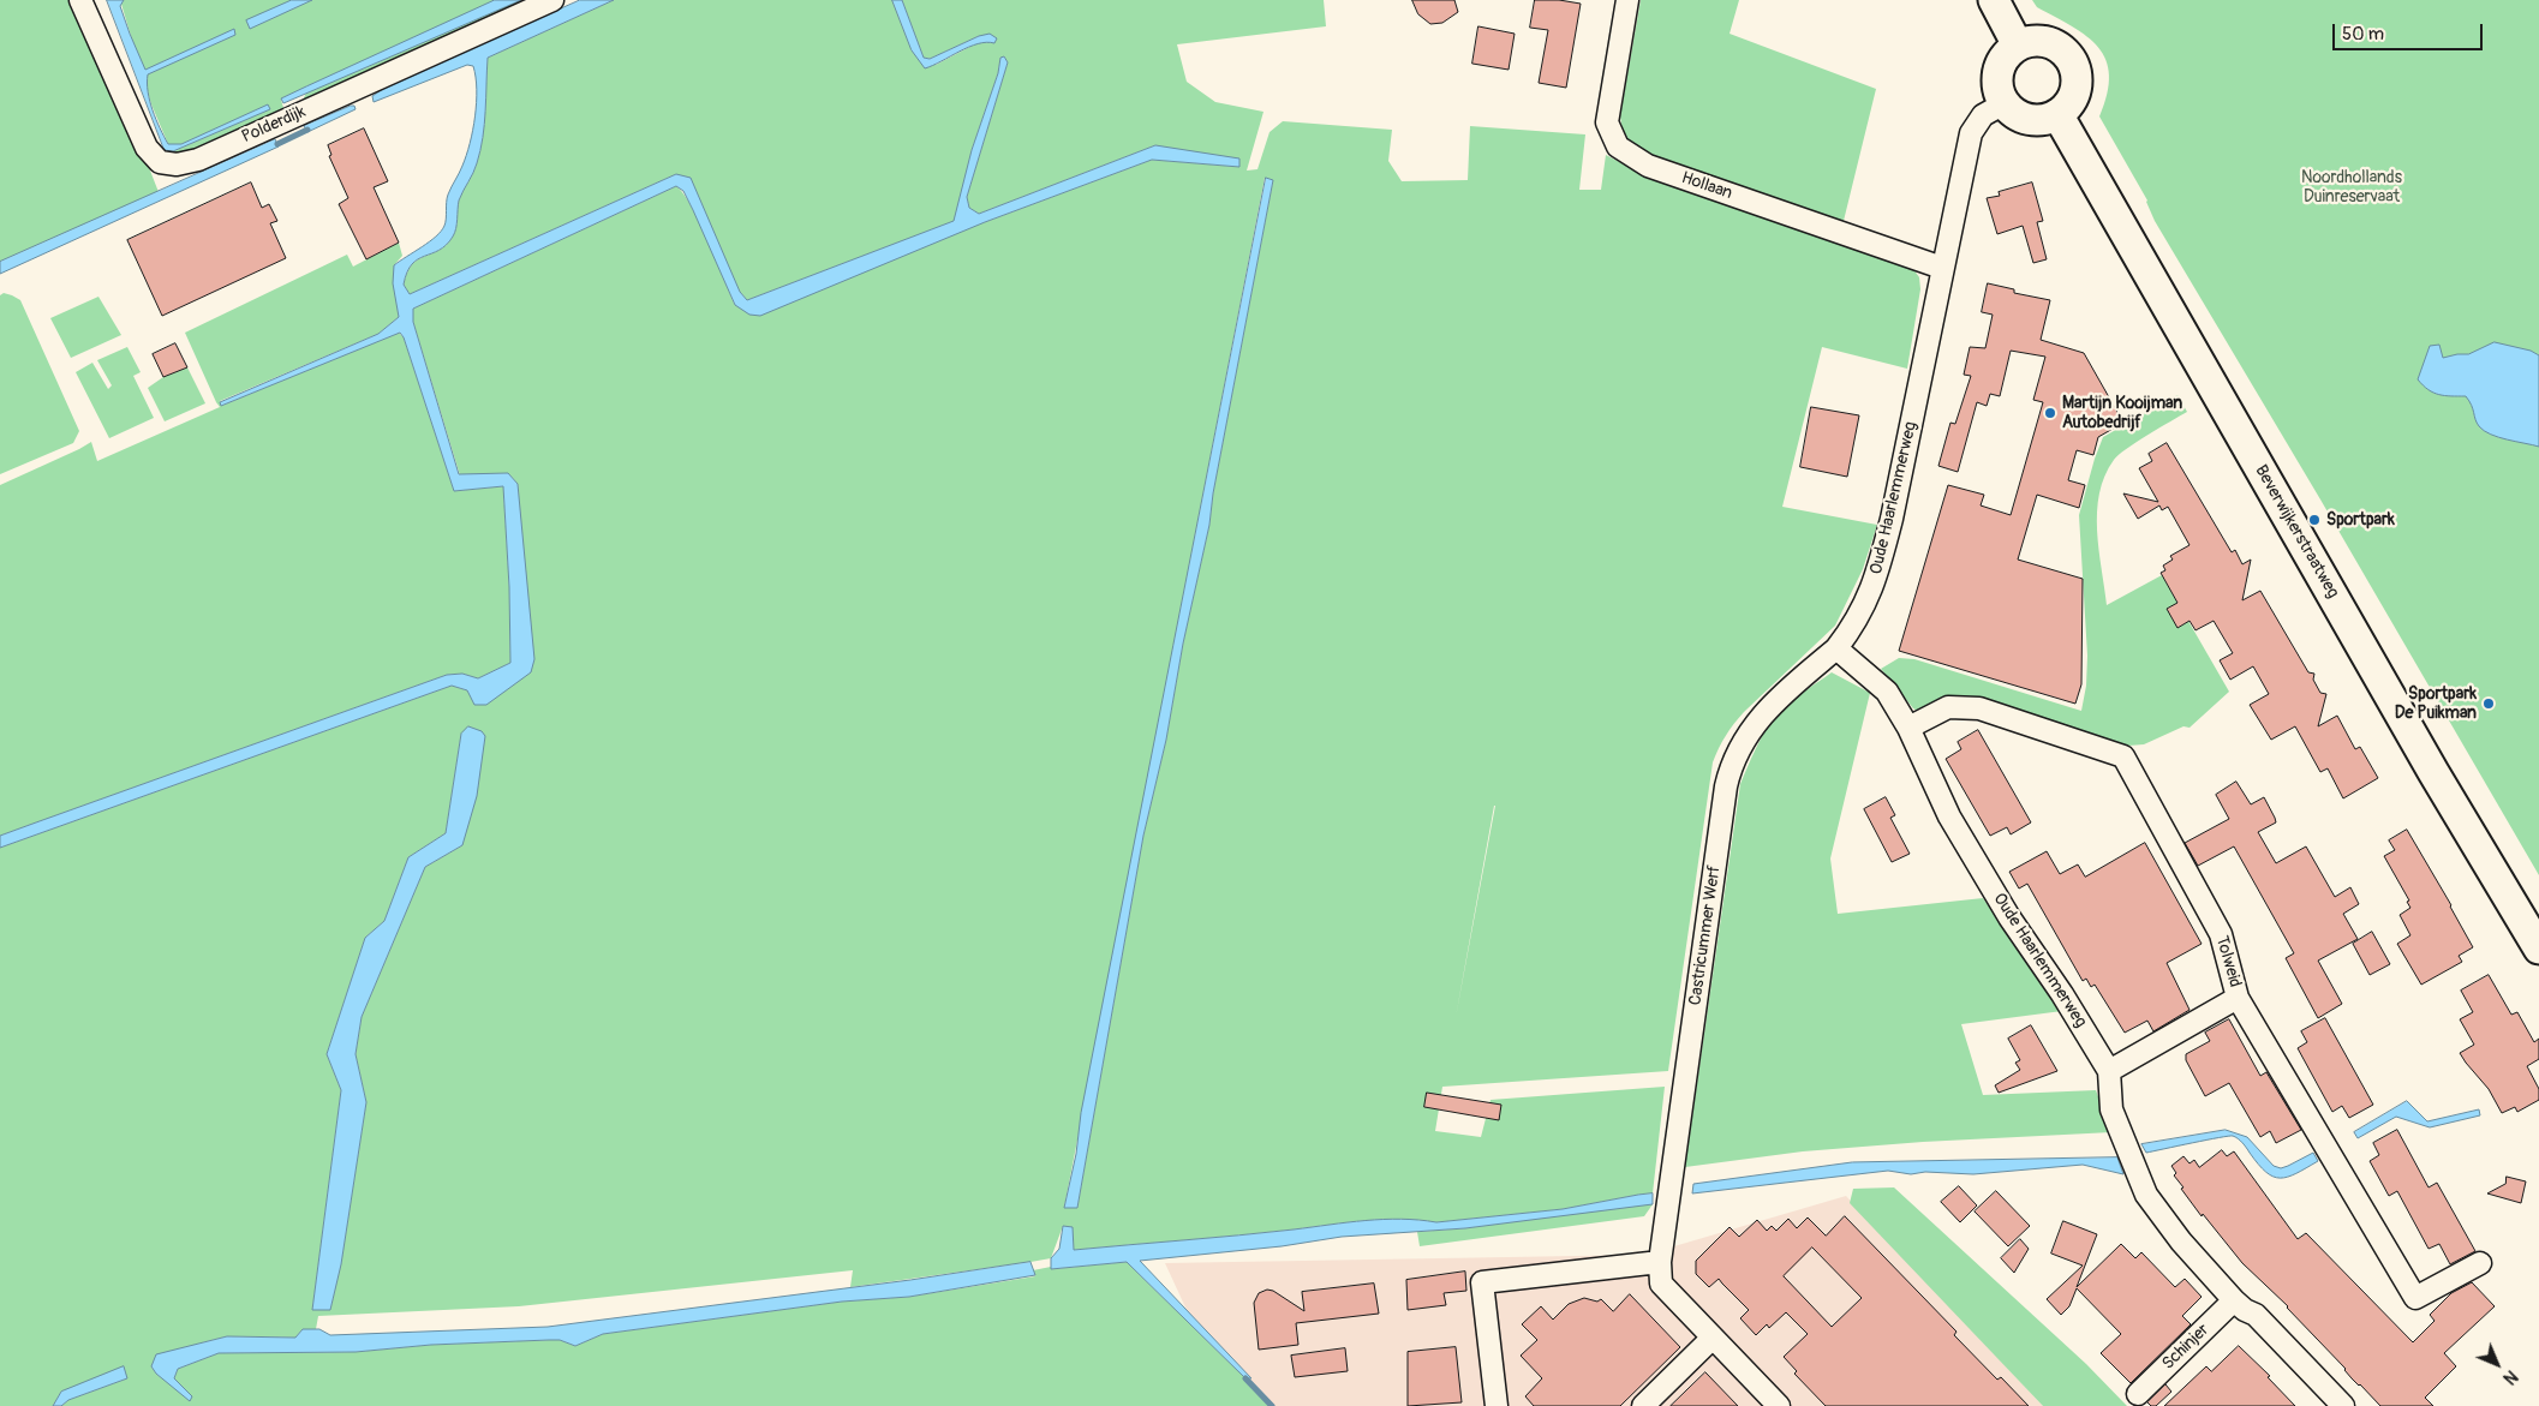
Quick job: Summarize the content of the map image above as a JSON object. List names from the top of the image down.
{
  "streets": {
    "main road": ["Beverwijkerstraatweg"],
    "street": [
      "Polderdijk",
      "Hollaan",
      "Oude Haarlemmerweg",
      "Castricummer Werf",
      "Tolweid",
      "Schinjer"
    ]
  },
  "crossings": [
    ["Hollaan", "Oude Haarlemmerweg"],
    ["Oude Haarlemmerweg", "Beverwijkerstraatweg"],
    ["Oude Haarlemmerweg", "Castricummer Werf"],
    ["Oude Haarlemmerweg", "Tolweid"],
    ["Oude Haarlemmerweg", "Schinjer"]
  ],
  "parks": ["Noordhollands Duinreservaat"],
  "places": ["Martijn Kooijman Autobedrijf", "Sportpark", "Sportpark De Puikman"],
  "scale_bar": "50 m",
  "north": "bottom right"
}
